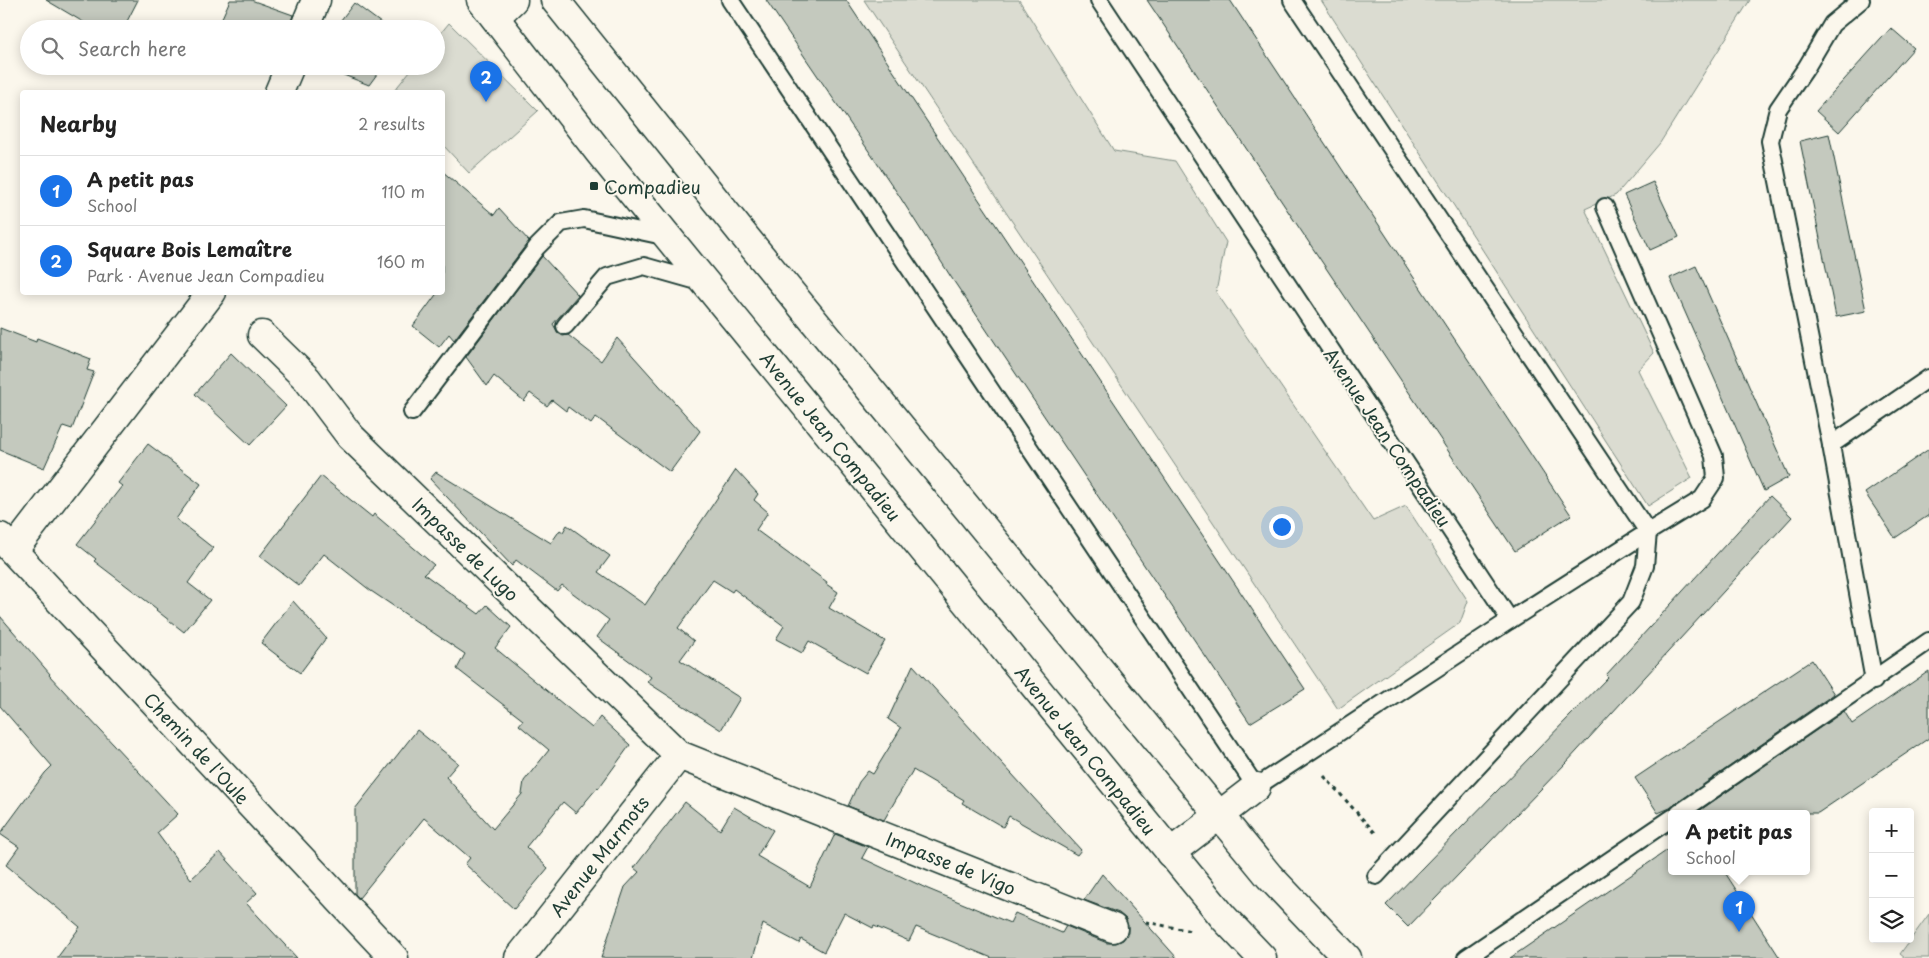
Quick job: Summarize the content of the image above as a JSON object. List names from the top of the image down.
{
  "streets": {
    "street": [
      "Avenue Jean Compadieu",
      "Impasse de Lugo",
      "Chemin de l'Oule",
      "Avenue Marmots",
      "Impasse de Vigo"
    ]
  },
  "crossings": [
    ["Impasse de Lugo", "Avenue Marmots"],
    ["Impasse de Lugo", "Impasse de Vigo"],
    ["Avenue Marmots", "Impasse de Vigo"]
  ],
  "places": {
    "transit": ["Compadieu"]
  },
  "page": {
    "search": "Search here",
    "pins": ["2", "1"],
    "heading": ["Nearby", "2 results"],
    "list": [
      {
        "mark": "1",
        "name": "A petit pas",
        "note": "School",
        "value": "110 m"
      },
      {
        "mark": "2",
        "name": "Square Bois Lemaître",
        "note": "Park · Avenue Jean Compadieu",
        "value": "160 m"
      }
    ],
    "map_buttons": ["+", "−"],
    "popup": ["A petit pas", "School"]
  }
}
